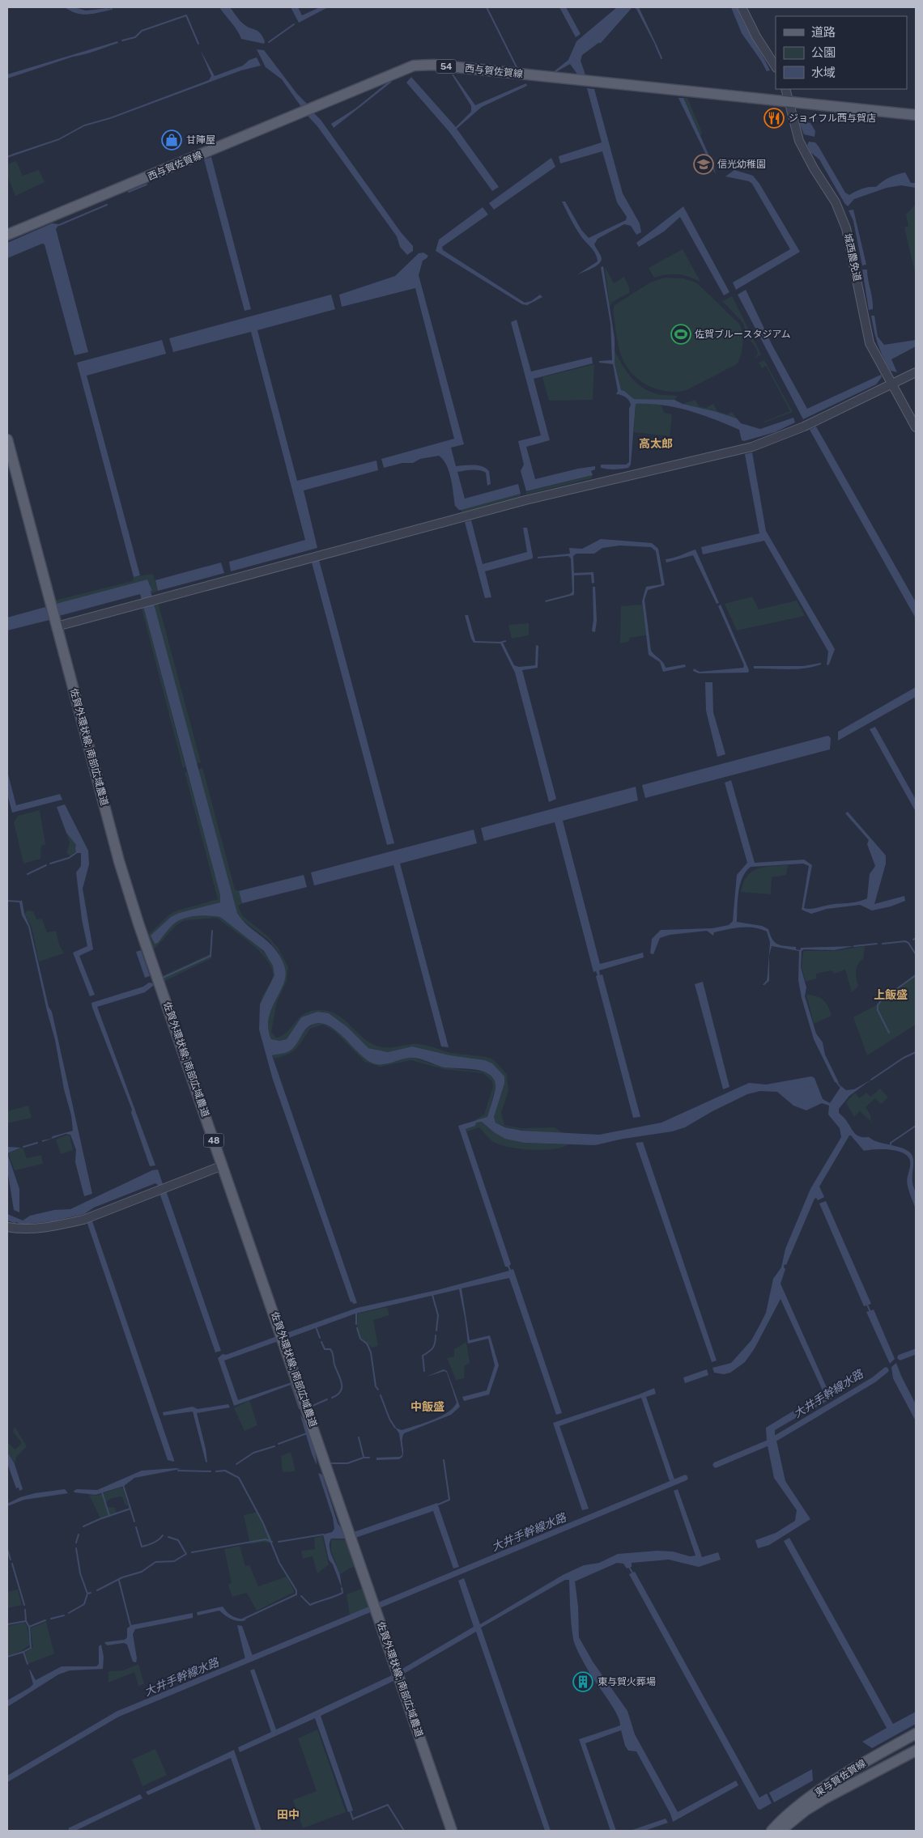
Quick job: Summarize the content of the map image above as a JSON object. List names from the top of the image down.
{
  "streets": {
    "main road": [
      "54",
      "西与賀佐賀線",
      "佐賀外環状線; 南部広域農道",
      "48",
      "東与賀佐賀線"
    ],
    "street": ["城西農免道"]
  },
  "crossings": [
    ["西与賀佐賀線", "城西農免道"]
  ],
  "districts": [
    "高太郎",
    "上飯盛",
    "中飯盛",
    "田中"
  ],
  "water": ["大井手幹線水路"],
  "places": {
    "restaurant": ["ジョイフル西与賀店"],
    "shop": ["甘陣屋"],
    "school or university": ["信光幼稚園"],
    "sports": ["佐賀ブルースタジアム"],
    "building": ["東与賀火葬場"]
  },
  "legend": ["道路", "公園", "水域"]
}
